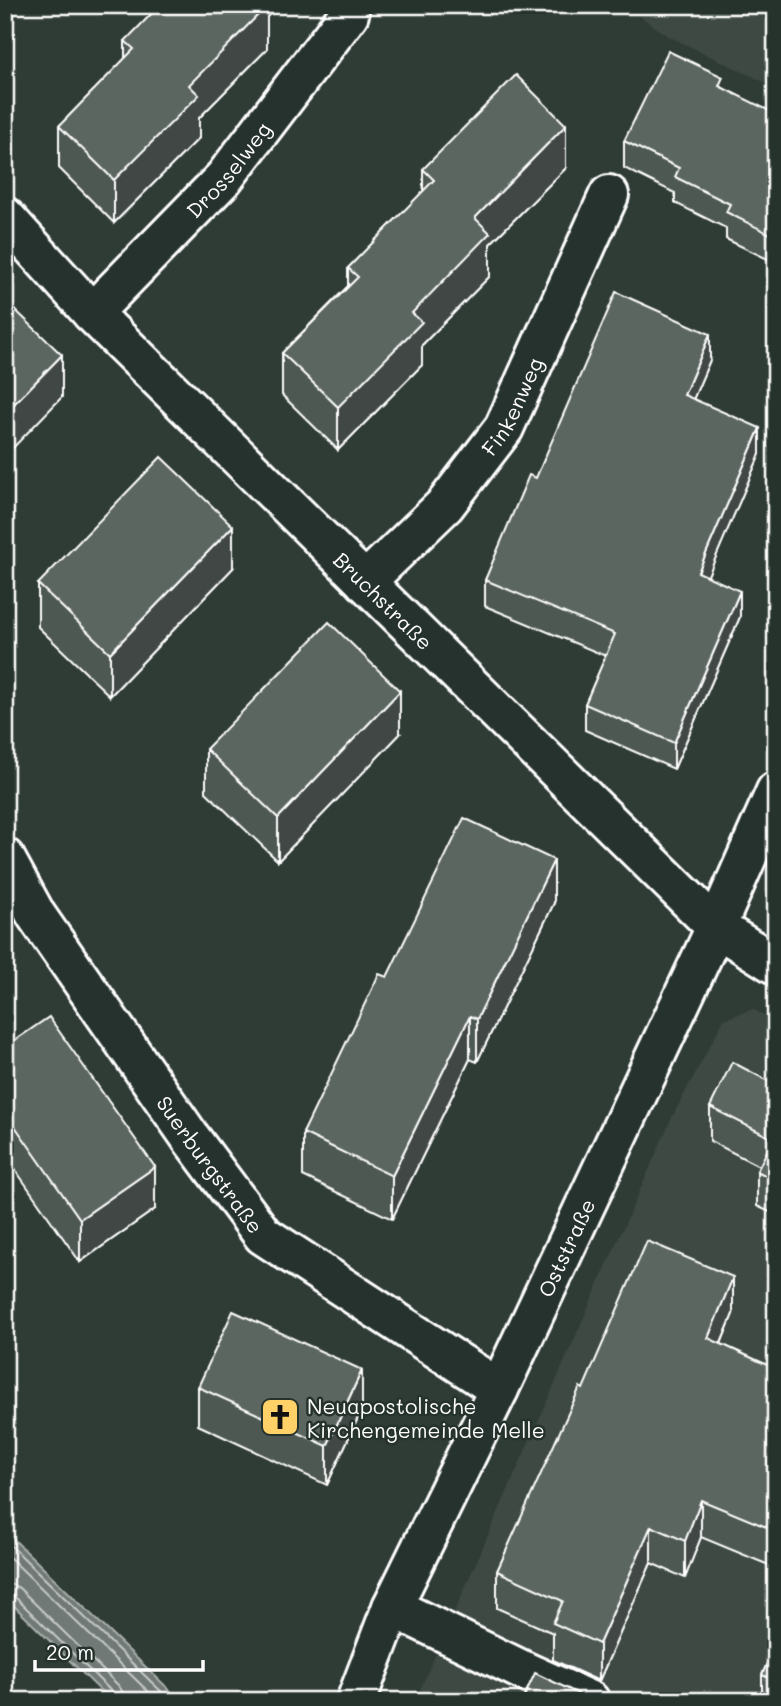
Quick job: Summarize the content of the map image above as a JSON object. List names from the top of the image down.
{
  "streets": {
    "street": [
      "Drosselweg",
      "Finkenweg",
      "Bruchstraße",
      "Suerburgstraße",
      "Oststraße"
    ]
  },
  "crossings": [
    ["Drosselweg", "Bruchstraße"],
    ["Finkenweg", "Bruchstraße"],
    ["Bruchstraße", "Oststraße"],
    ["Suerburgstraße", "Oststraße"]
  ],
  "places": {
    "church": ["Neuapostolische Kirchengemeinde Melle"]
  },
  "scale_bar": "20 m"
}
